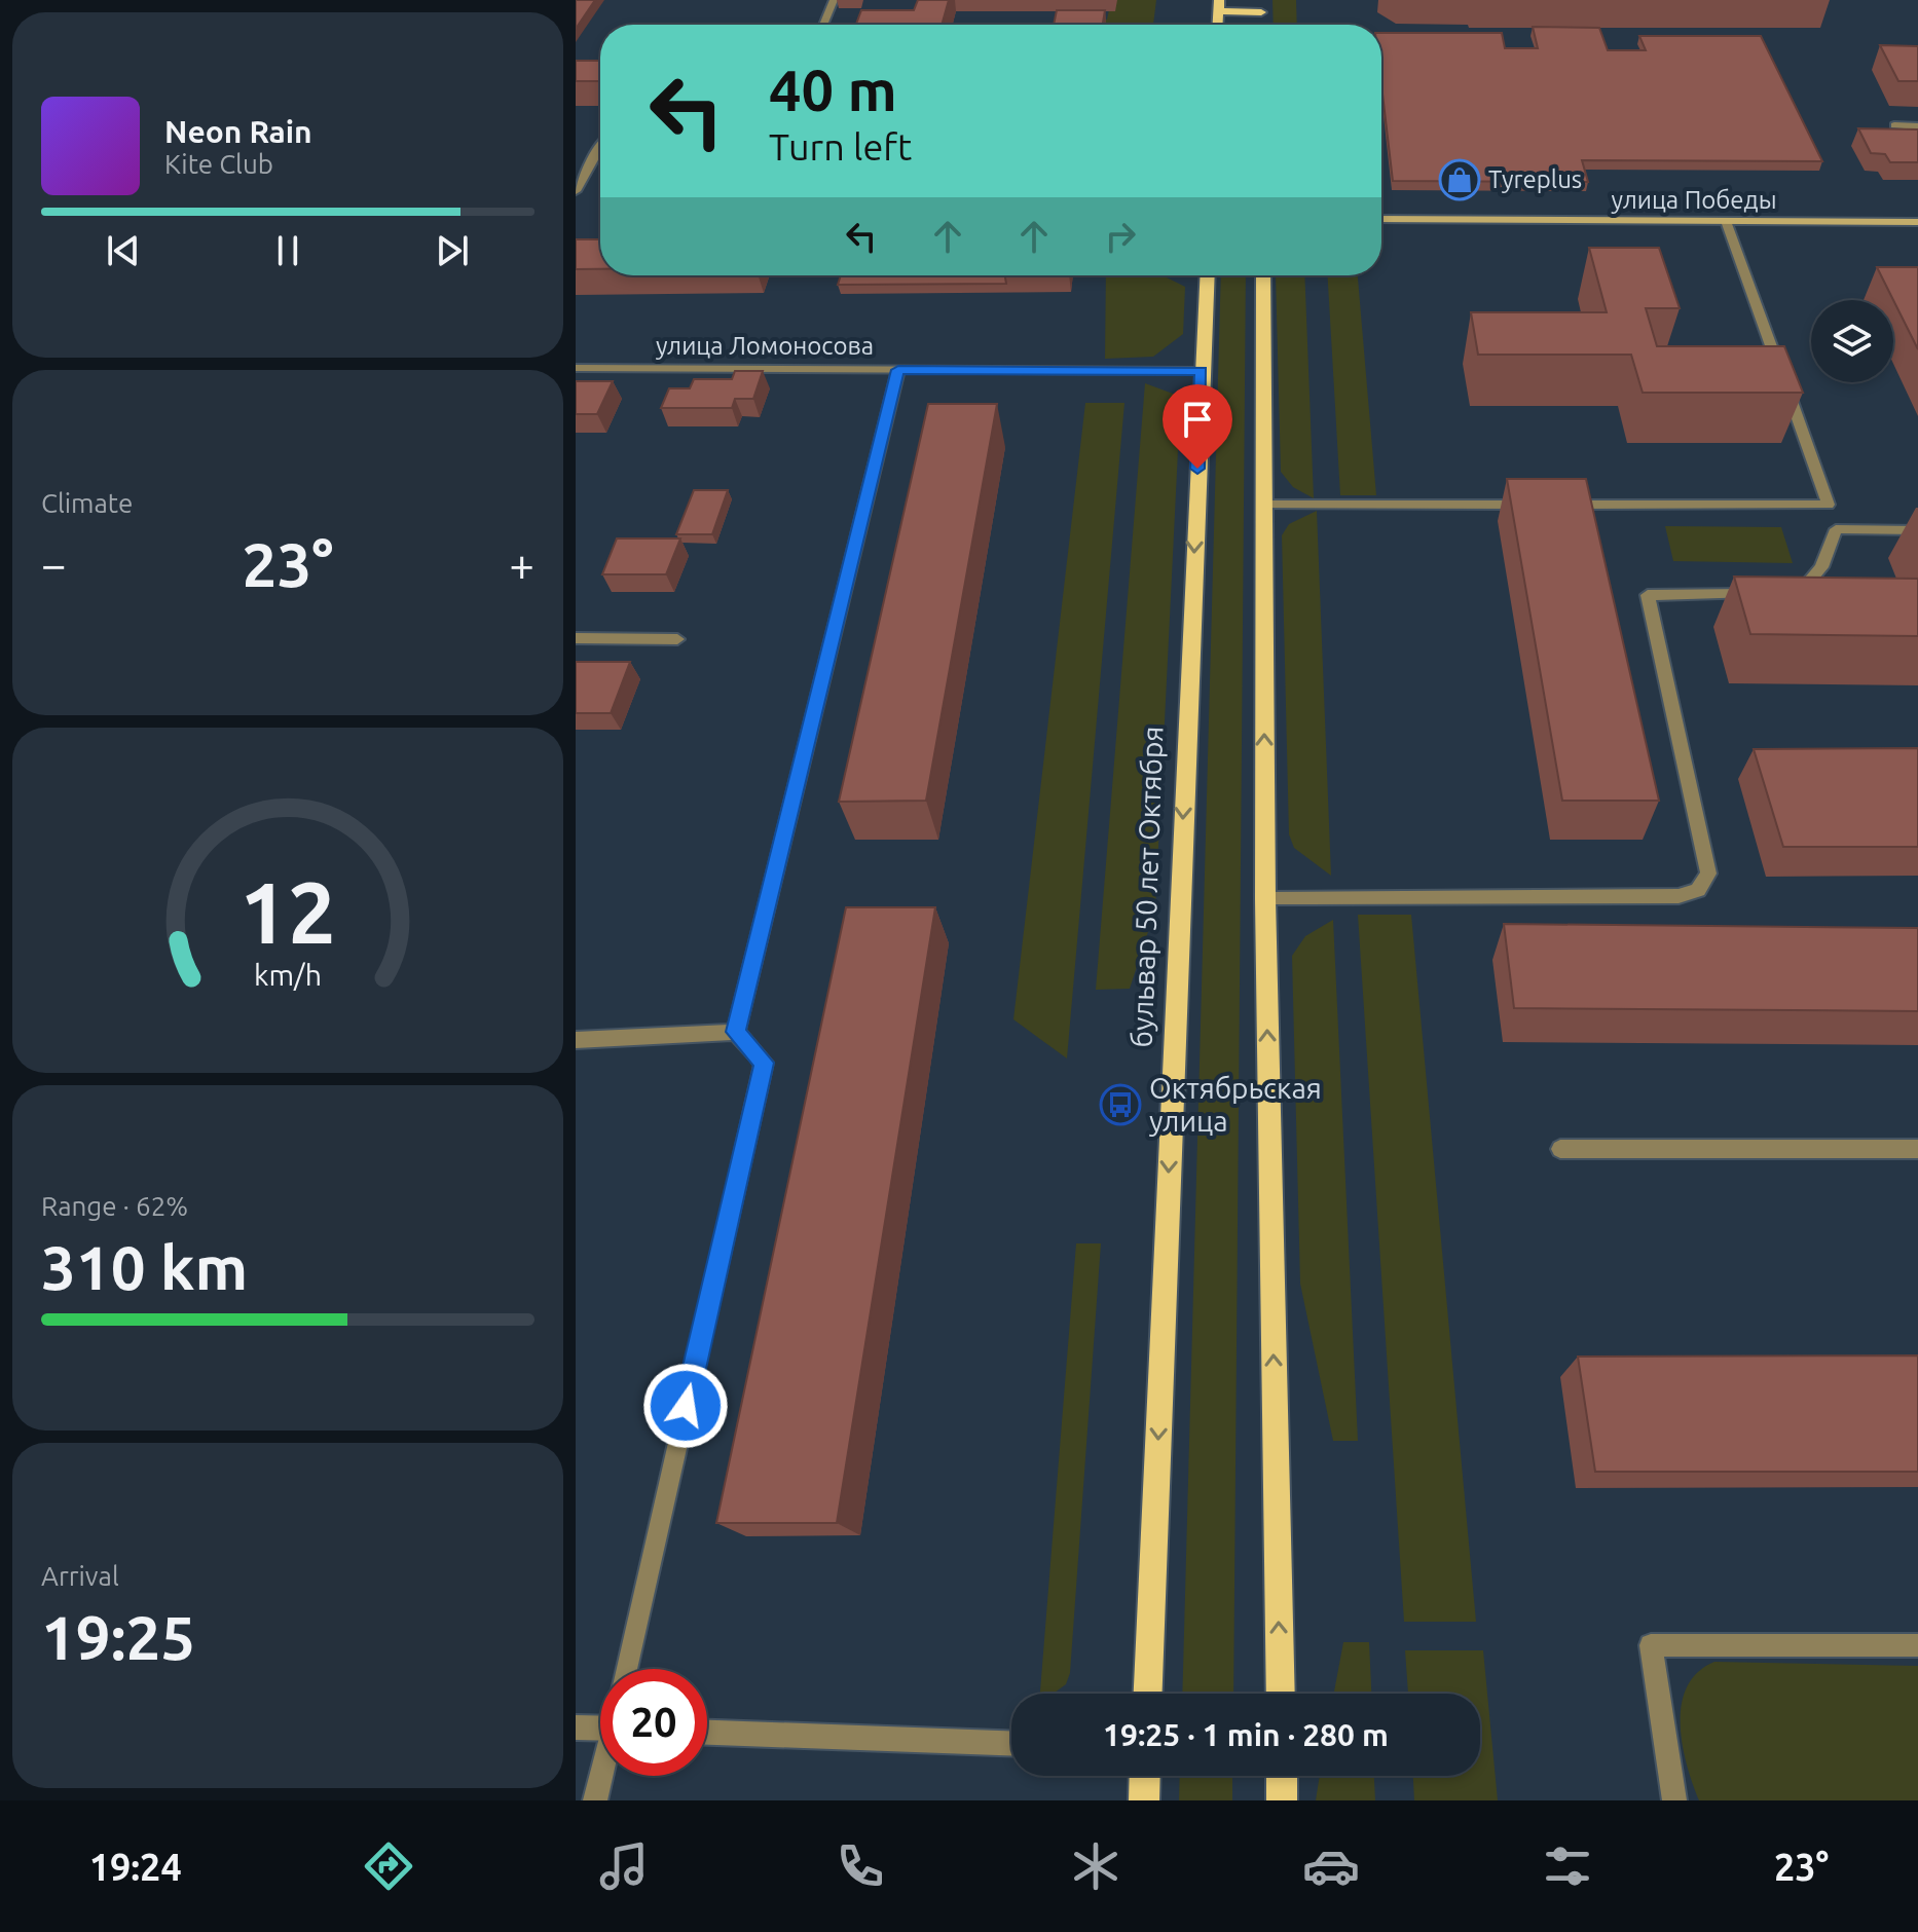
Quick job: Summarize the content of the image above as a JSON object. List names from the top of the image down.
{
  "streets": {
    "main road": ["улица Победы", "бульвар 50 лет Октября"],
    "street": ["улица Ломоносова"]
  },
  "crossings": [
    ["улица Ломоносова", "бульвар 50 лет Октября"]
  ],
  "places": {
    "shop": ["Tyreplus"],
    "bus stop": ["Октябрьская улица"]
  },
  "page": {
    "turn": ["40 m", "Turn left"],
    "song": ["Neon Rain", "Kite Club"],
    "tile": [
      "Climate",
      ["Range · 62%", "310 km"],
      ["Arrival", "19:25"]
    ],
    "heat": ["−", "23°", "+"],
    "limit": "20",
    "trip": "19:25 · 1 min · 280 m",
    "tabs": ["19:24", "23°"],
    "gauge": ["12", "km/h"]
  }
}
